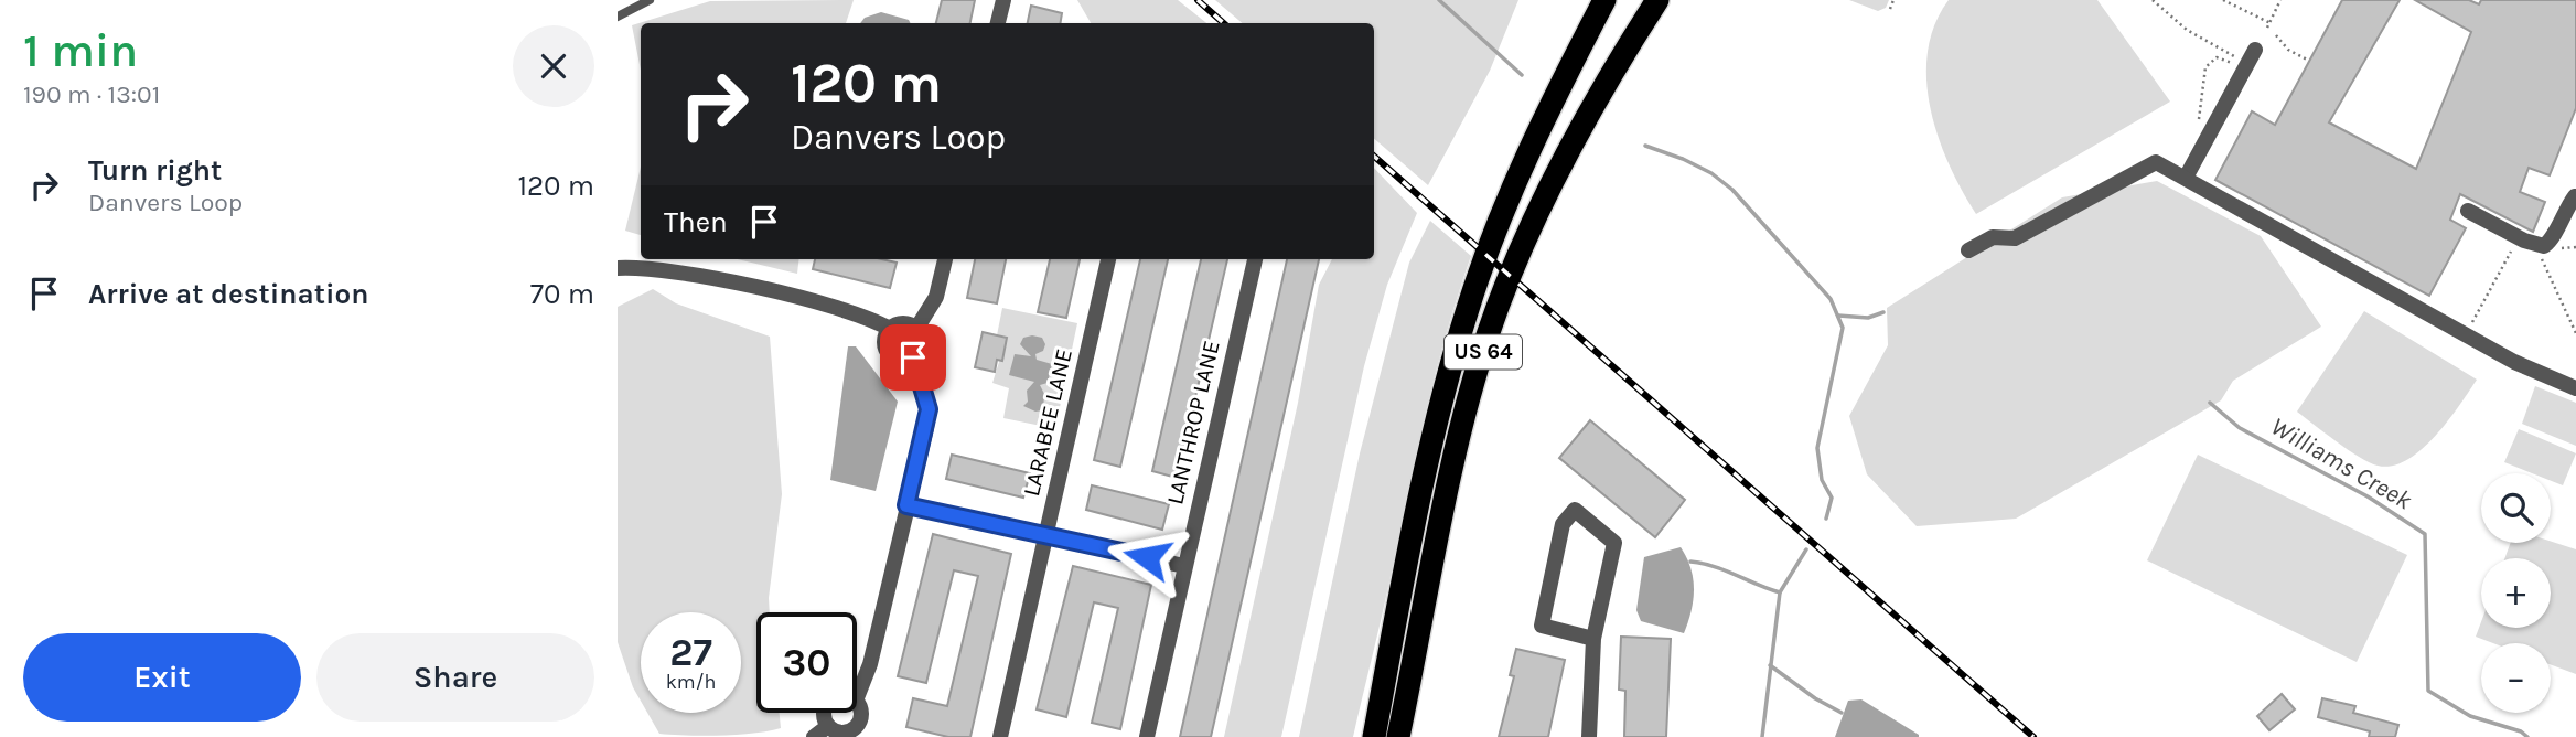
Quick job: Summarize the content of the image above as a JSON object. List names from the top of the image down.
{
  "streets": {
    "highway": ["US 64"],
    "street": ["LARABEE LANE", "LANTHROP LANE"]
  },
  "water": ["Williams Creek"],
  "page": {
    "heading": ["1 min", "190 m · 13:01"],
    "turn": ["120 m", "Danvers Loop"],
    "list": [
      {
        "name": "Turn right",
        "note": "Danvers Loop",
        "value": "120 m"
      },
      {
        "name": "Arrive at destination",
        "value": "70 m"
      }
    ],
    "then": "Then",
    "map_buttons": ["+", "−"],
    "speed": "27 km/h",
    "limit": "30",
    "buttons": ["Exit", "Share"]
  }
}
